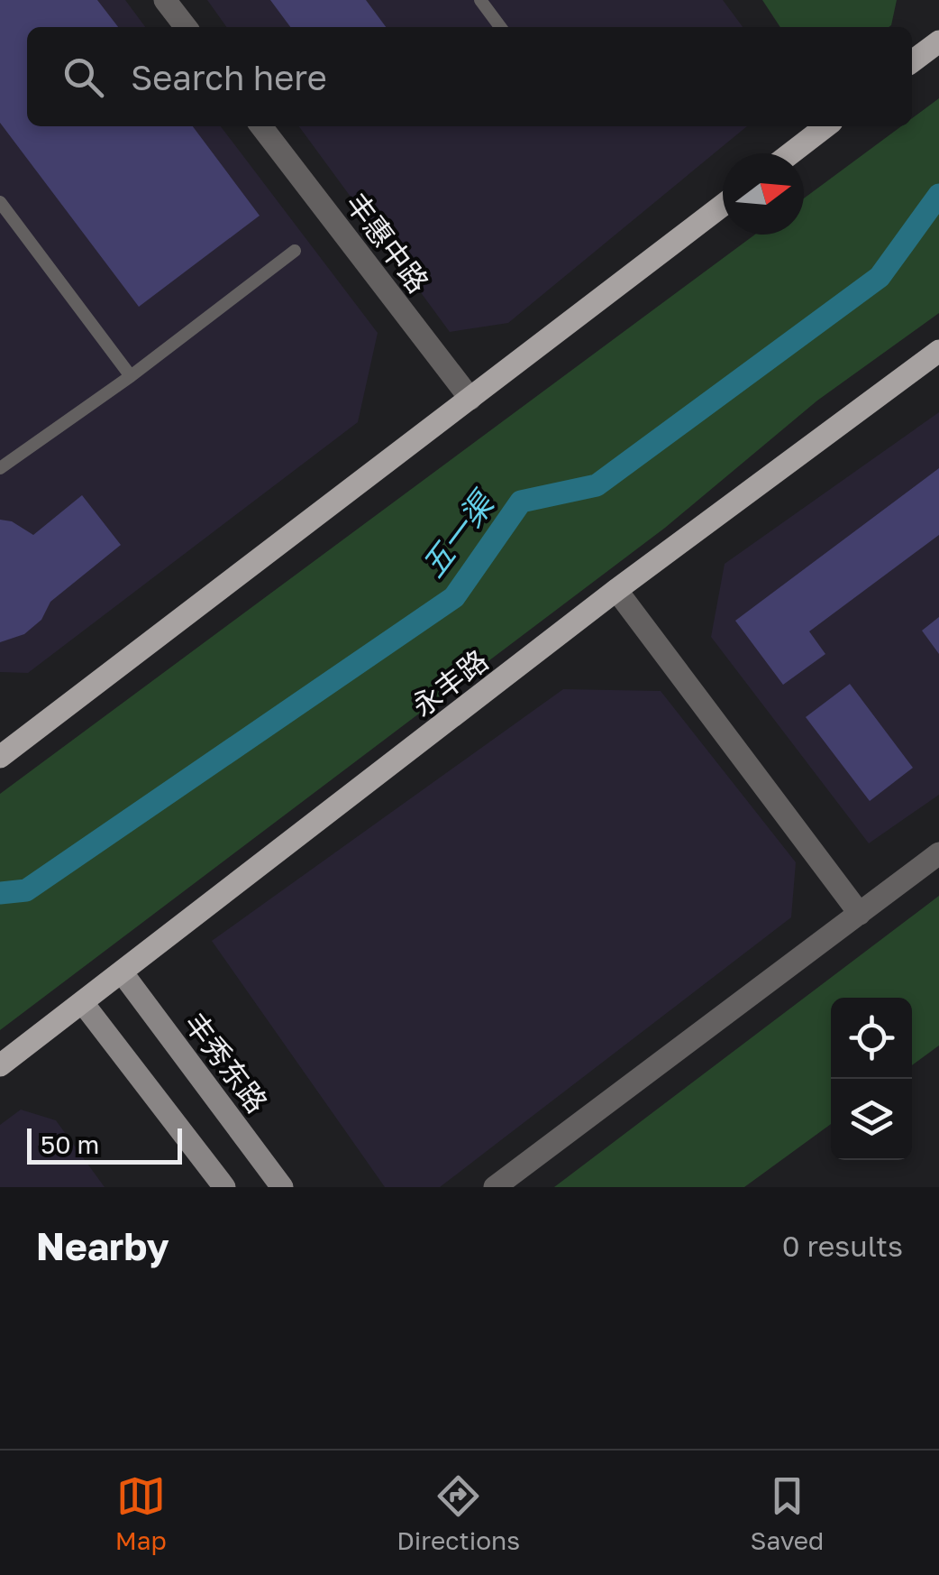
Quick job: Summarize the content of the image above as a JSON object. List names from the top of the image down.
{
  "streets": {
    "main road": ["永丰路"],
    "street": ["丰惠中路", "丰秀东路"]
  },
  "crossings": [
    ["永丰路", "丰秀东路"]
  ],
  "water": ["五一渠"],
  "scale_bar": "50 m",
  "north": "right",
  "page": {
    "search": "Search here",
    "scale": "50 m",
    "heading": ["Nearby", "0 results"],
    "nav": ["Map", "Directions", "Saved"]
  }
}
